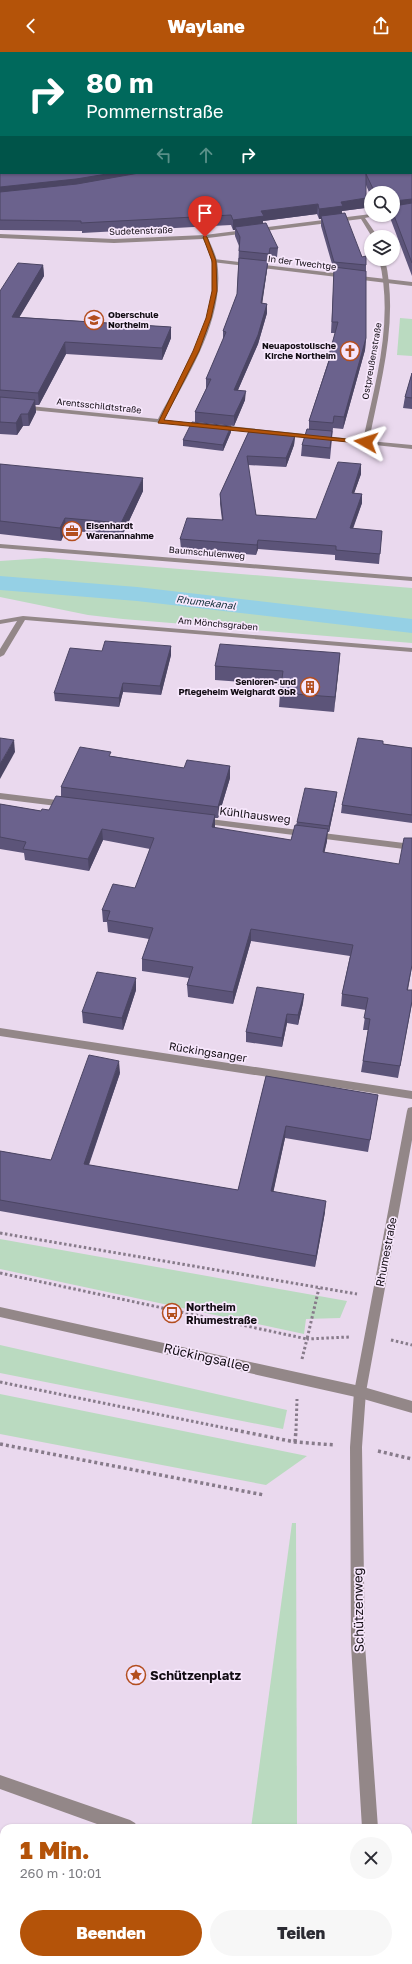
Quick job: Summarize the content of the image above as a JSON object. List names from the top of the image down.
{
  "streets": {
    "street": [
      "Sudetenstraße",
      "In der Twechtge",
      "Ostpreußenstraße",
      "Arentsschildtstraße",
      "Baumschulenweg",
      "Am Mönchsgraben",
      "Kühlhausweg",
      "Rückingsanger",
      "Rhumestraße",
      "Rückingsallee",
      "Schützenweg"
    ]
  },
  "crossings": [
    ["In der Twechtge", "Ostpreußenstraße"],
    ["Rhumestraße", "Rückingsallee"],
    ["Rhumestraße", "Schützenweg"],
    ["Rückingsallee", "Schützenweg"]
  ],
  "water": ["Rhumekanal"],
  "places": {
    "school or university": ["Oberschule Northeim"],
    "church": ["Neuapostolische Kirche Northeim"],
    "office": ["Eisenhardt Warenannahme"],
    "building": ["Senioren- und Pflegeheim Weighardt GbR"],
    "bus stop": ["Northeim Rhumestraße"],
    "place": ["Schützenplatz"]
  },
  "page": {
    "header": "Waylane",
    "turn": ["80 m", "Pommernstraße"],
    "heading": ["1 Min.", "260 m · 10:01"],
    "buttons": ["Beenden", "Teilen"]
  }
}
